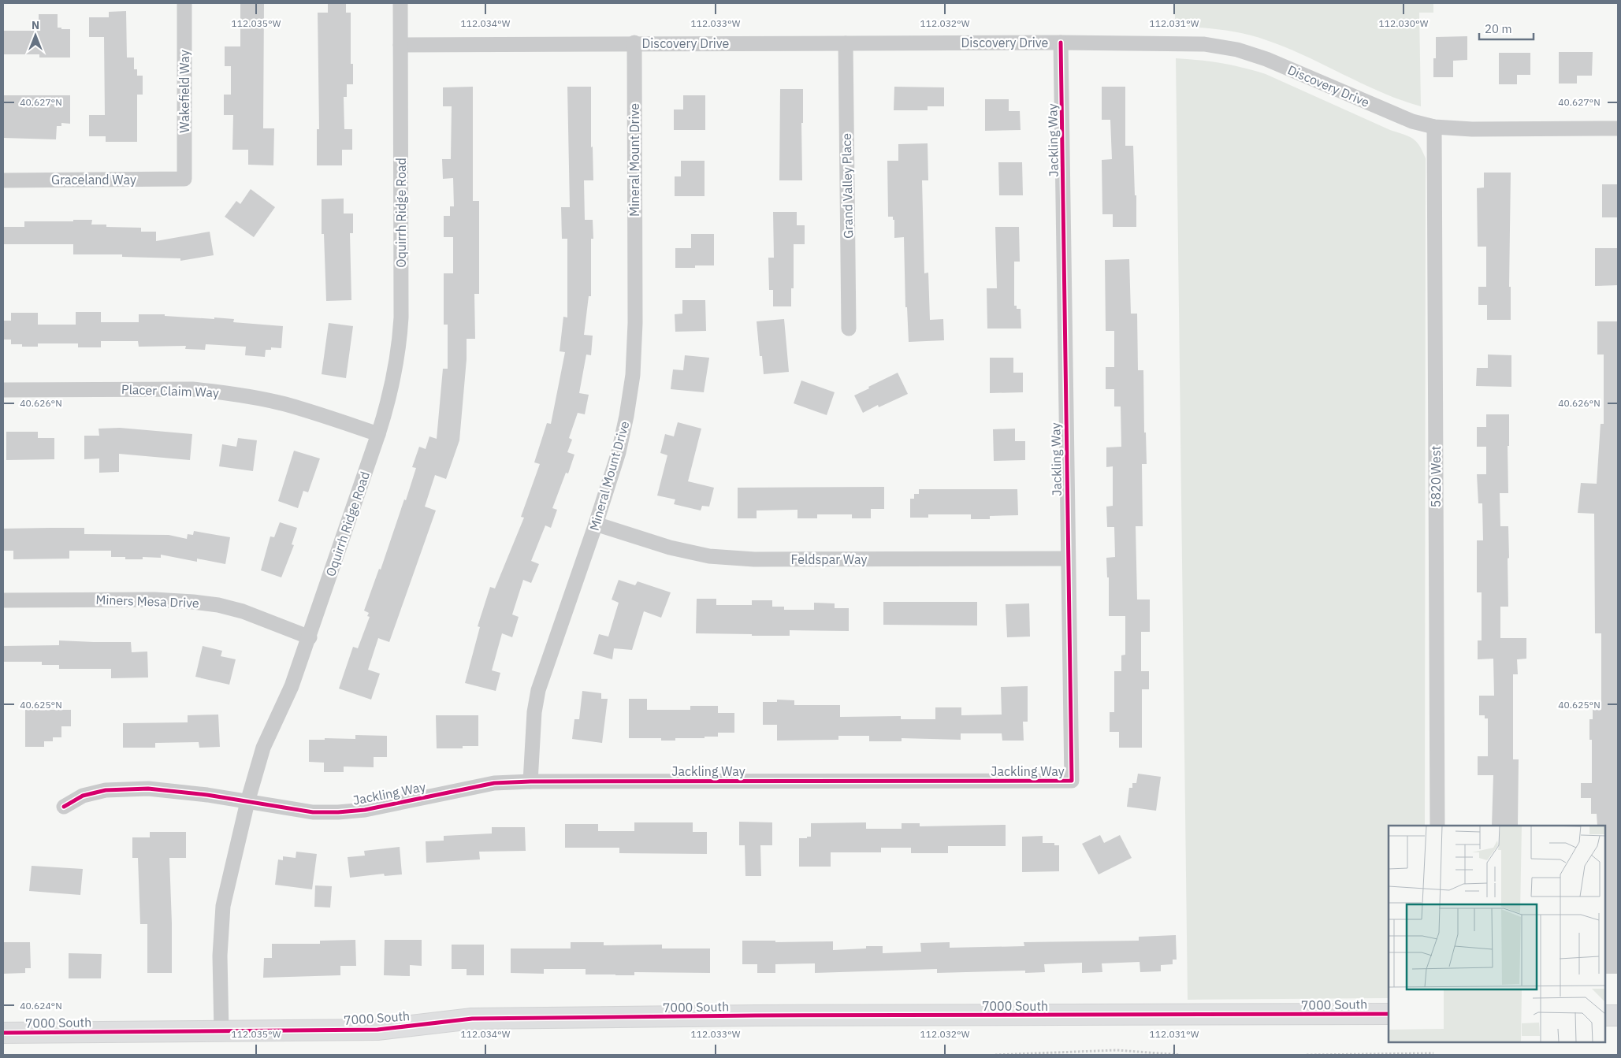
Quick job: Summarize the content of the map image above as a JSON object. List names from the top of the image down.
{
  "streets": {
    "street": [
      "Discovery Drive",
      "Wakefield Way",
      "Jackling Way",
      "Mineral Mount Drive",
      "Graceland Way",
      "Grand Valley Place",
      "Oquirrh Ridge Road",
      "Placer Claim Way",
      "5820 West",
      "Feldspar Way",
      "Miners Mesa Drive",
      "7000 South"
    ]
  },
  "crossings": [
    ["Discovery Drive", "Jackling Way"],
    ["Discovery Drive", "Mineral Mount Drive"],
    ["Discovery Drive", "Grand Valley Place"],
    ["Discovery Drive", "Oquirrh Ridge Road"],
    ["Discovery Drive", "5820 West"],
    ["Wakefield Way", "Graceland Way"],
    ["Jackling Way", "Mineral Mount Drive"],
    ["Jackling Way", "Oquirrh Ridge Road"],
    ["Jackling Way", "Feldspar Way"],
    ["Mineral Mount Drive", "Feldspar Way"],
    ["Oquirrh Ridge Road", "Placer Claim Way"],
    ["Oquirrh Ridge Road", "Miners Mesa Drive"],
    ["Oquirrh Ridge Road", "7000 South"]
  ],
  "scale_bar": "20 m",
  "north": "top",
  "coordinates": [
    "112.035°W",
    "112.034°W",
    "112.033°W",
    "112.032°W",
    "112.031°W",
    "112.030°W",
    "40.627°N",
    "40.626°N",
    "40.625°N",
    "40.624°N"
  ]
}
